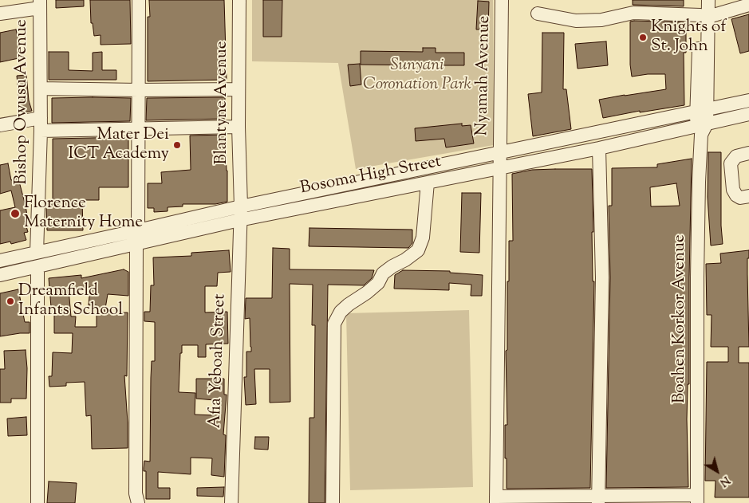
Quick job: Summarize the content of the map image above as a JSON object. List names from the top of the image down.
{
  "streets": {
    "street": [
      "Nyamah Avenue",
      "Bishop Owusu Avenue",
      "Blantyne Avenue",
      "Bosoma High Street",
      "Boahen Korkor Avenue",
      "Afia Yeboah Street"
    ]
  },
  "crossings": [
    ["Nyamah Avenue", "Bosoma High Street"],
    ["Bishop Owusu Avenue", "Bosoma High Street"],
    ["Blantyne Avenue", "Bosoma High Street"],
    ["Blantyne Avenue", "Afia Yeboah Street"],
    ["Bosoma High Street", "Boahen Korkor Avenue"],
    ["Bosoma High Street", "Afia Yeboah Street"]
  ],
  "parks": ["Sunyani Coronation Park"],
  "places": [
    "Knights of St. John",
    "Mater Dei ICT Academy",
    "Florence Maternity Home",
    "Dreamfield Infants School"
  ],
  "north": "bottom right"
}
